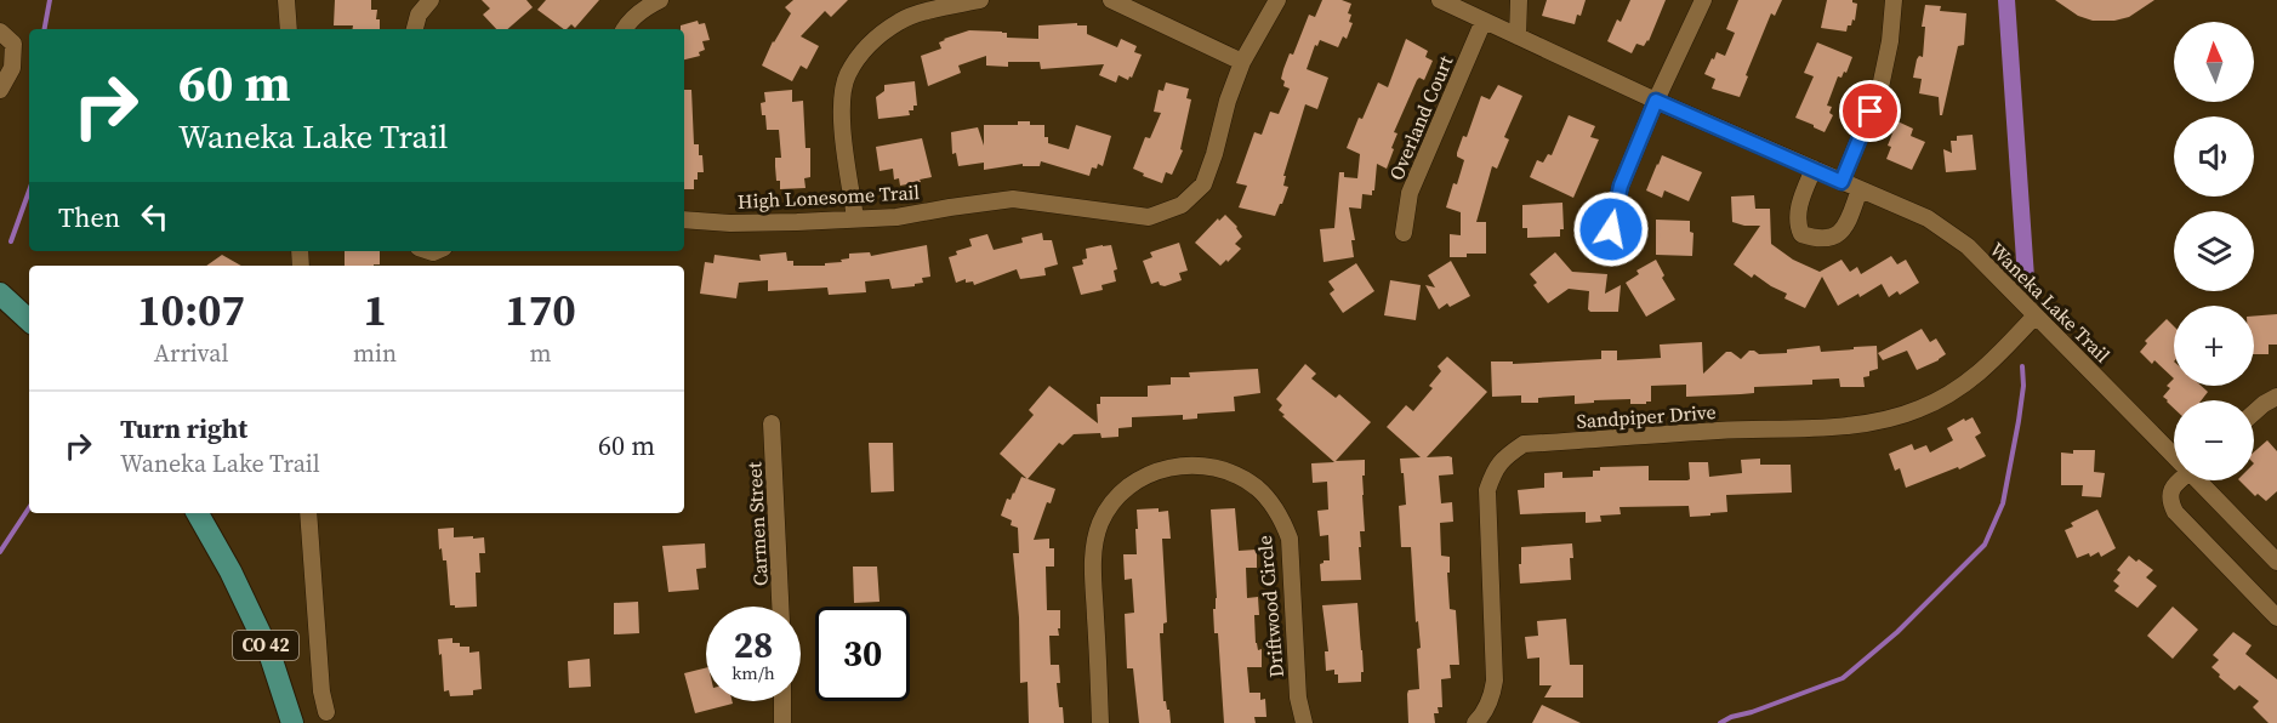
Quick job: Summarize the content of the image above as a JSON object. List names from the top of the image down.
{
  "streets": {
    "main road": ["CO 42"],
    "street": [
      "Overland Court",
      "High Lonesome Trail",
      "Waneka Lake Trail",
      "Sandpiper Drive",
      "Carmen Street",
      "Driftwood Circle"
    ]
  },
  "crossings": [
    ["Overland Court", "Waneka Lake Trail"],
    ["Waneka Lake Trail", "Sandpiper Drive"]
  ],
  "north": "top",
  "page": {
    "map_buttons": ["+", "−"],
    "turn": ["60 m", "Waneka Lake Trail"],
    "then": "Then",
    "eta": [
      "10:07",
      "Arrival",
      "1",
      "min",
      "170",
      "m"
    ],
    "list": [
      {
        "name": "Turn right",
        "note": "Waneka Lake Trail",
        "value": "60 m"
      }
    ],
    "speed": "28 km/h",
    "limit": "30"
  }
}
